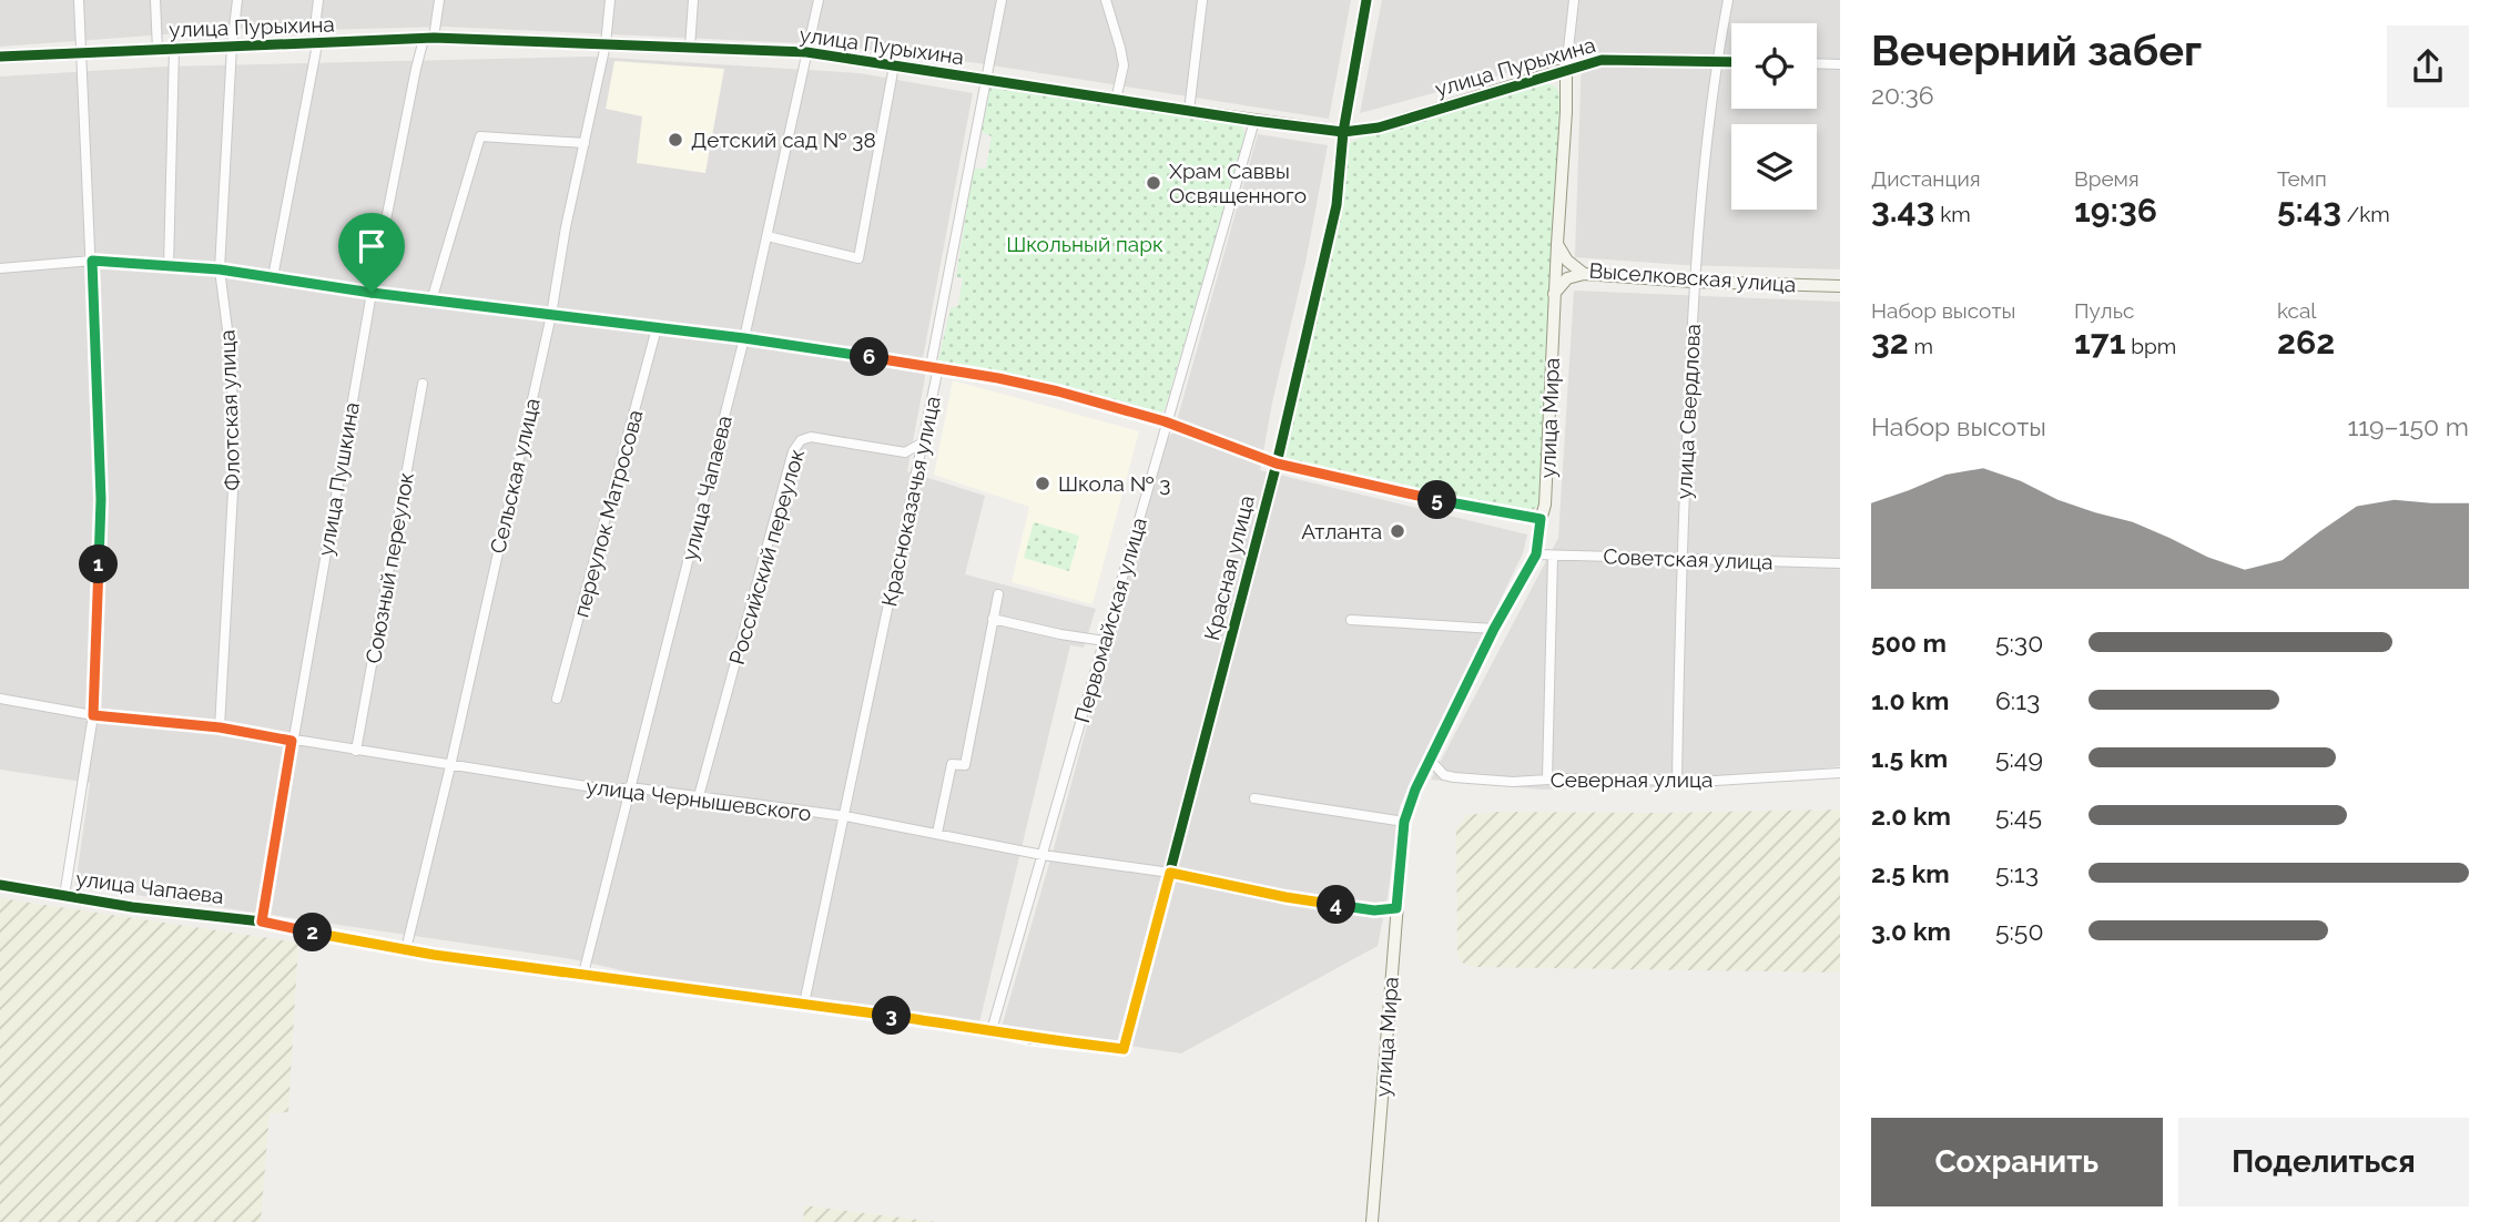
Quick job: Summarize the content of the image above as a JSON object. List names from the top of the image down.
{
  "streets": {
    "street": [
      "улица Пурыхина",
      "Выселковская улица",
      "Флотская улица",
      "улица Свердлова",
      "улица Мира",
      "Сельская улица",
      "улица Пушкина",
      "улица Чапаева",
      "Красноказачья улица",
      "переулок Матросова",
      "Российский переулок",
      "Советская улица",
      "Союзный переулок",
      "Красная улица",
      "Первомайская улица",
      "Северная улица",
      "улица Чернышевского"
    ]
  },
  "crossings": [
    ["улица Пурыхина", "Флотская улица"],
    ["улица Пурыхина", "улица Свердлова"],
    ["улица Пурыхина", "улица Мира"],
    ["улица Пурыхина", "Сельская улица"],
    ["улица Пурыхина", "улица Пушкина"],
    ["улица Пурыхина", "улица Чапаева"],
    ["улица Пурыхина", "Красноказачья улица"],
    ["улица Пурыхина", "Красная улица"],
    ["улица Пурыхина", "Первомайская улица"],
    ["Выселковская улица", "улица Свердлова"],
    ["Выселковская улица", "улица Мира"],
    ["Флотская улица", "улица Чернышевского"],
    ["улица Свердлова", "Советская улица"],
    ["улица Свердлова", "Северная улица"],
    ["улица Мира", "Советская улица"],
    ["улица Мира", "Северная улица"],
    ["улица Мира", "улица Чернышевского"],
    ["Сельская улица", "улица Чапаева"],
    ["Сельская улица", "улица Чернышевского"],
    ["улица Пушкина", "улица Чапаева"],
    ["улица Пушкина", "улица Чернышевского"],
    ["улица Чапаева", "Красноказачья улица"],
    ["улица Чапаева", "Красная улица"],
    ["улица Чапаева", "Первомайская улица"],
    ["улица Чапаева", "улица Чернышевского"],
    ["Красноказачья улица", "Российский переулок"],
    ["Красноказачья улица", "улица Чернышевского"],
    ["Российский переулок", "улица Чернышевского"],
    ["Союзный переулок", "улица Чернышевского"],
    ["Красная улица", "улица Чернышевского"],
    ["Первомайская улица", "улица Чернышевского"]
  ],
  "parks": ["Школьный парк"],
  "places": [
    "Детский сад № 38",
    "Храм Саввы Освященного",
    "Школа № 3",
    "Атланта"
  ],
  "page": {
    "heading": ["Вечерний забег", "20:36"],
    "stats": [
      ["Дистанция", "3.43 km"],
      ["Время", "19:36"],
      ["Темп", "5:43 /km"],
      ["Набор высоты", "32 m"],
      ["Пульс", "171 bpm"],
      ["kcal", "262"]
    ],
    "pins": [
      "6",
      "5",
      "1",
      "4",
      "2",
      "3"
    ],
    "chart": ["Набор высоты", "119–150 m"],
    "list": [
      {
        "name": "500 m",
        "note": "5:30"
      },
      {
        "name": "1.0 km",
        "note": "6:13"
      },
      {
        "name": "1.5 km",
        "note": "5:49"
      },
      {
        "name": "2.0 km",
        "note": "5:45"
      },
      {
        "name": "2.5 km",
        "note": "5:13"
      },
      {
        "name": "3.0 km",
        "note": "5:50"
      }
    ],
    "buttons": ["Сохранить", "Поделиться"]
  }
}
